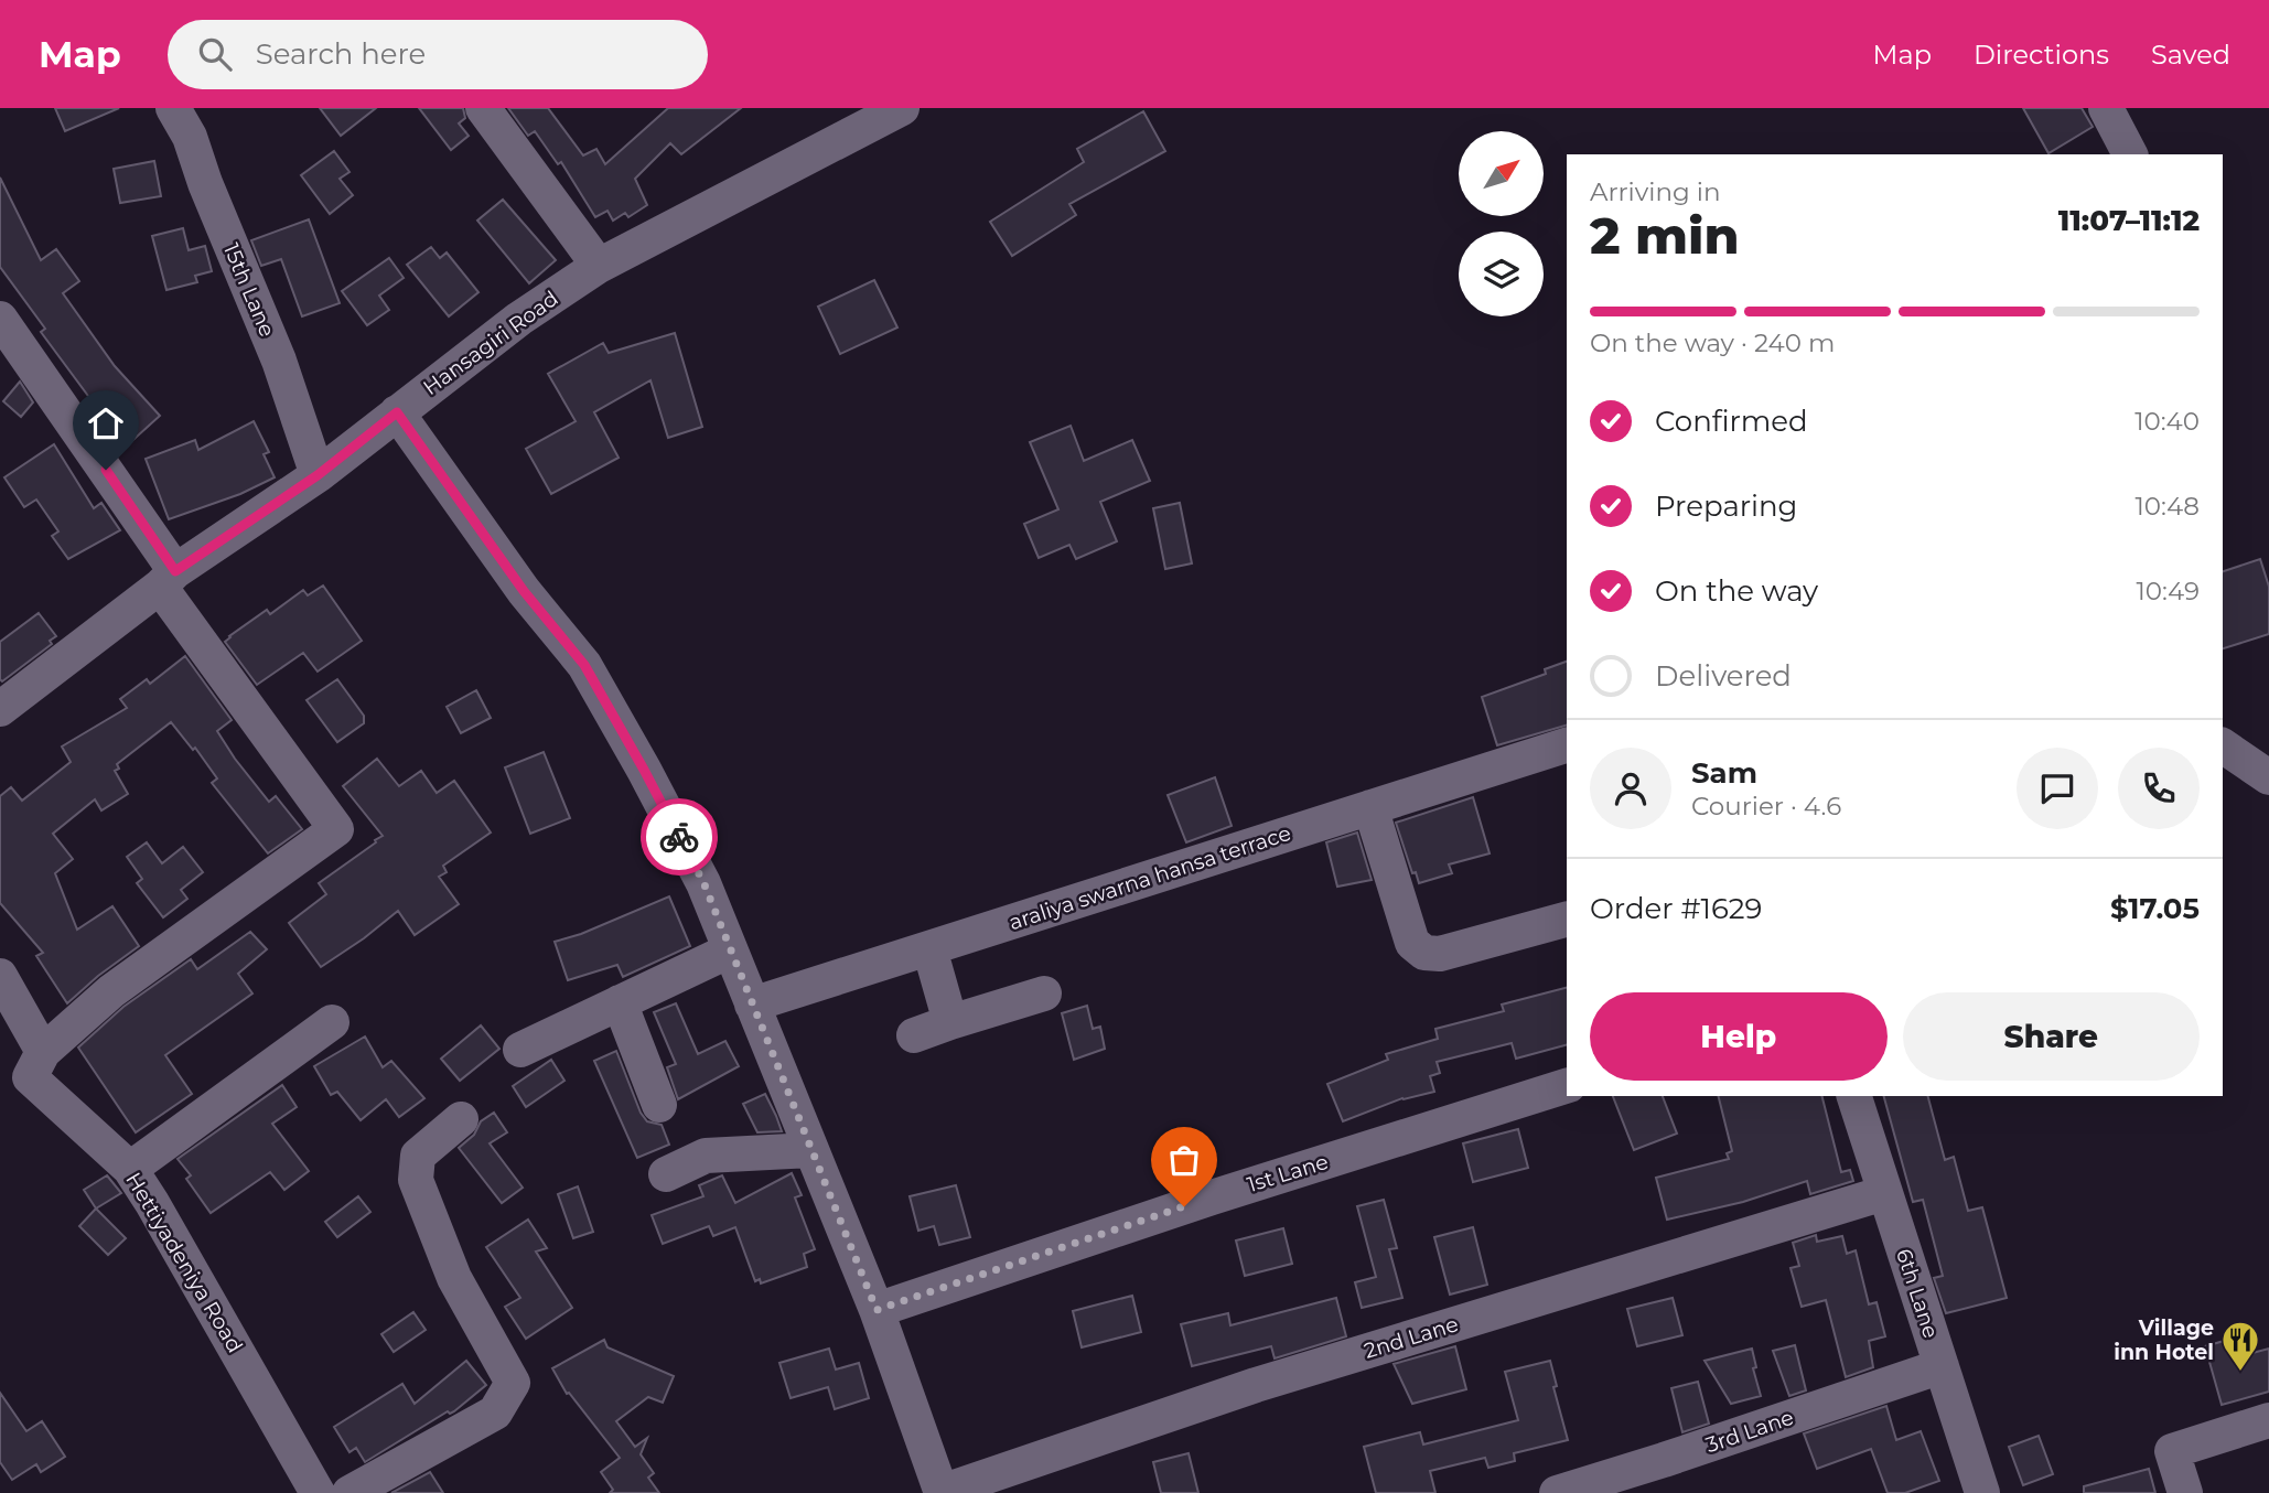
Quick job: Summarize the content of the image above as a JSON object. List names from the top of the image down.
{
  "streets": {
    "street": [
      "15th Lane",
      "Hansagiri Road",
      "araliya swarna hansa terrace",
      "1st Lane",
      "Hettiyadeniya Road",
      "6th Lane",
      "2nd Lane",
      "3rd Lane"
    ]
  },
  "crossings": [
    ["15th Lane", "Hansagiri Road"],
    ["6th Lane", "2nd Lane"],
    ["6th Lane", "3rd Lane"]
  ],
  "places": {
    "restaurant": ["Village inn Hotel"]
  },
  "north": "top right",
  "page": {
    "header": "Map",
    "search": "Search here",
    "nav": ["Map", "Directions", "Saved"],
    "heading": ["2 min", "Arriving in", "11:07–11:12"],
    "panel": [
      "Sam",
      "Courier · 4.6",
      "Order #1629",
      "$17.05"
    ],
    "bar": "On the way · 240 m",
    "list": [
      ["Confirmed", "10:40"],
      ["Preparing", "10:48"],
      ["On the way", "10:49"],
      "Delivered"
    ],
    "buttons": ["Help", "Share"]
  }
}
